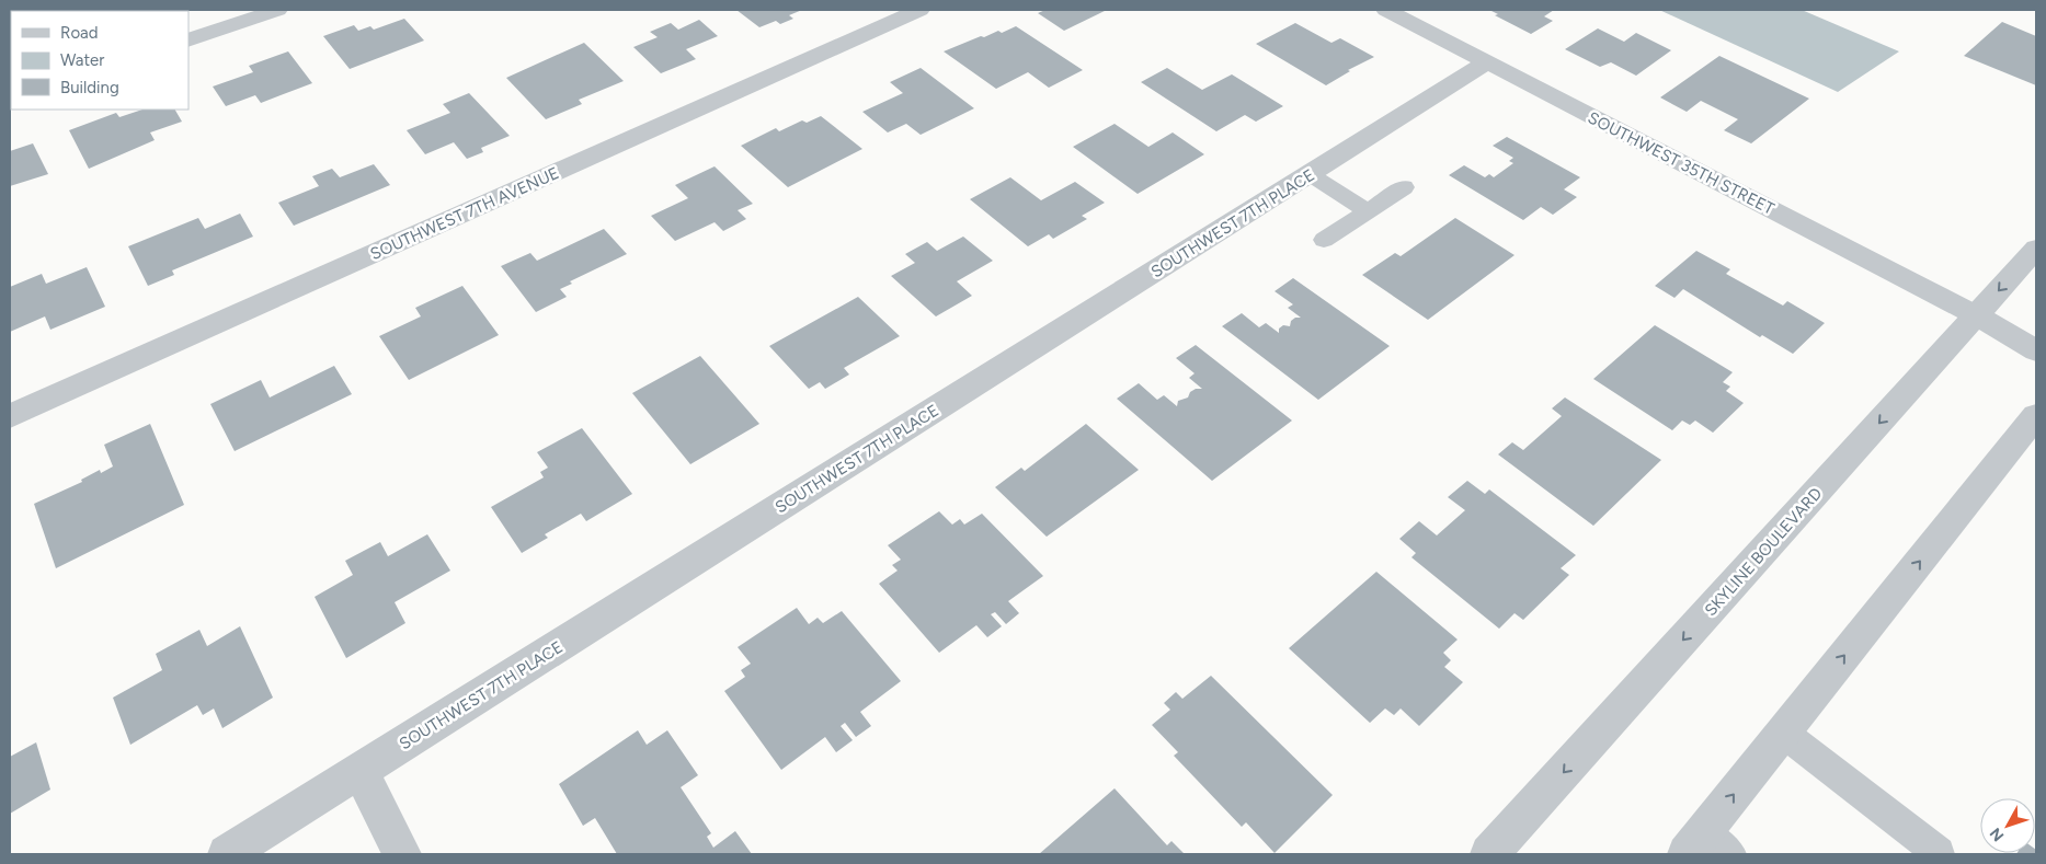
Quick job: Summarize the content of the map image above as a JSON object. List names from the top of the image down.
{
  "streets": {
    "street": [
      "SOUTHWEST 35TH STREET",
      "SOUTHWEST 7TH AVENUE",
      "SOUTHWEST 7TH PLACE",
      "SKYLINE BOULEVARD"
    ]
  },
  "crossings": [
    ["SOUTHWEST 35TH STREET", "SOUTHWEST 7TH PLACE"],
    ["SOUTHWEST 35TH STREET", "SKYLINE BOULEVARD"]
  ],
  "legend": ["Road", "Water", "Building"],
  "north": "bottom left"
}
